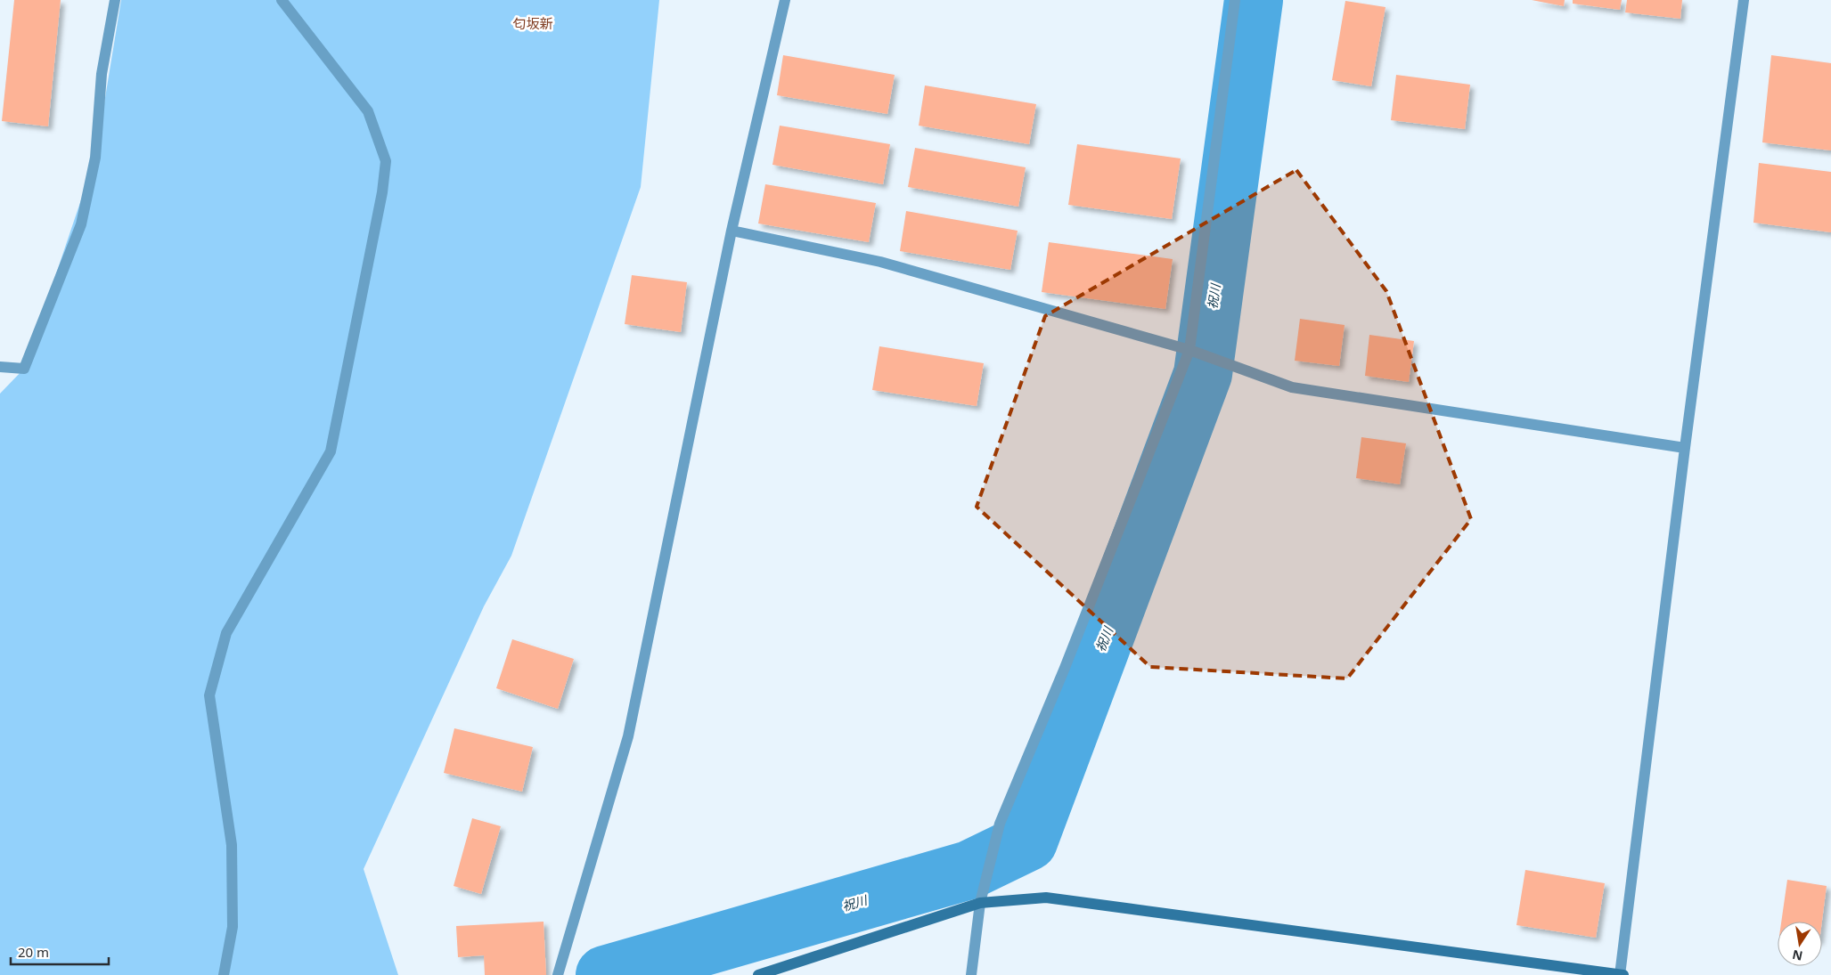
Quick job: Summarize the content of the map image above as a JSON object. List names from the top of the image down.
{
  "districts": ["匂坂新"],
  "water": ["祝川"],
  "scale_bar": "20 m",
  "north": "bottom"
}
